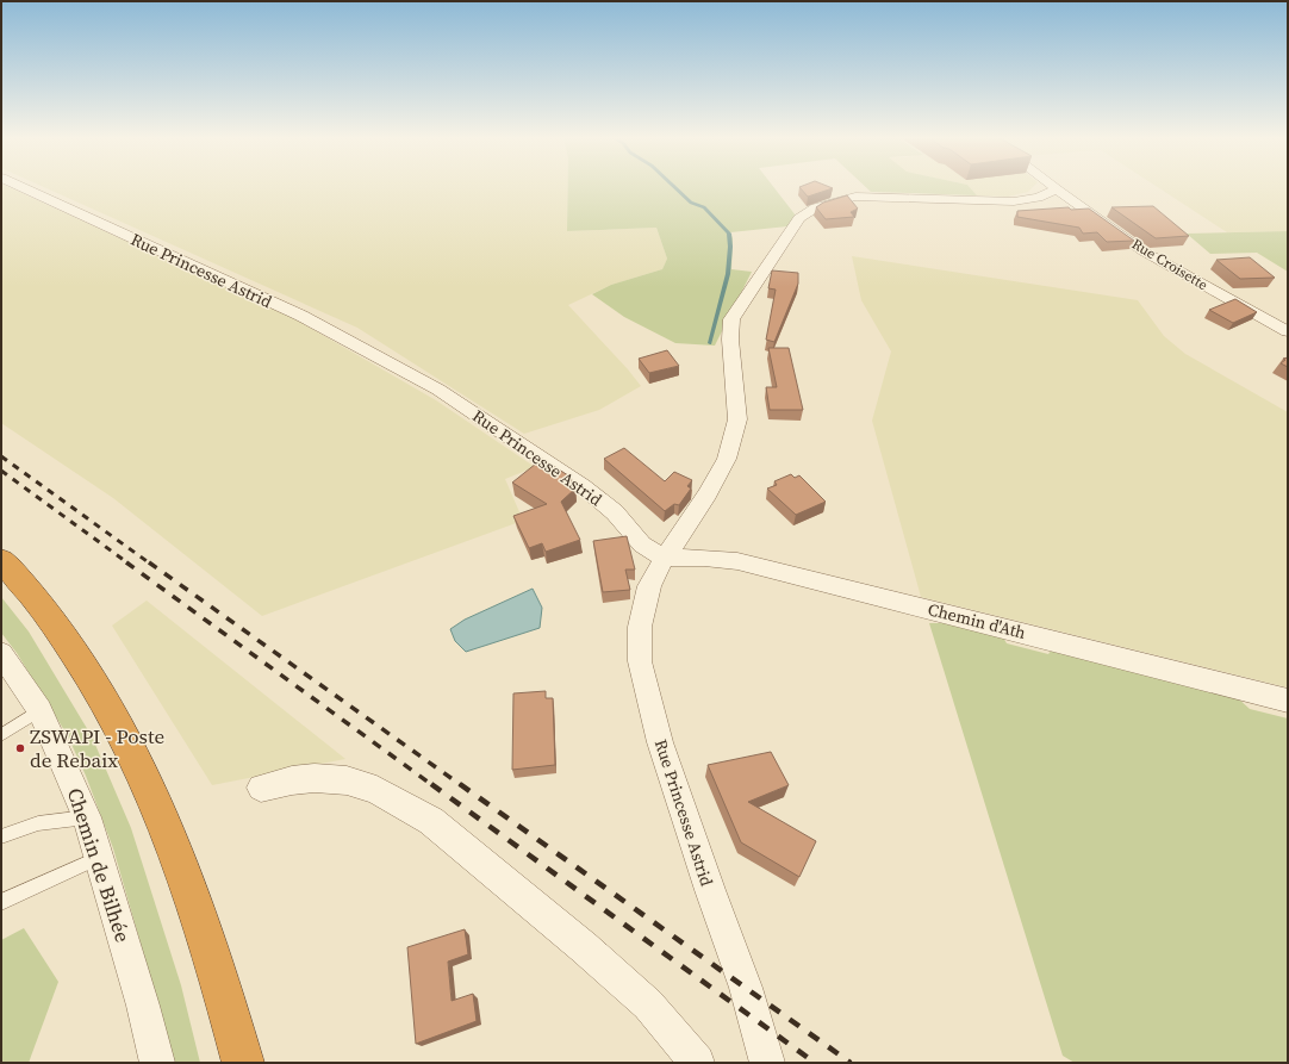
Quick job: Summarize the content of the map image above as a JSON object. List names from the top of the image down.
{
  "streets": {
    "street": [
      "Rue Croisette",
      "Rue Princesse Astrid",
      "Chemin d'Ath",
      "Chemin de Bilhée"
    ]
  },
  "crossings": [
    ["Rue Princesse Astrid", "Chemin d'Ath"]
  ],
  "places": ["ZSWAPI - Poste de Rebaix"]
}
